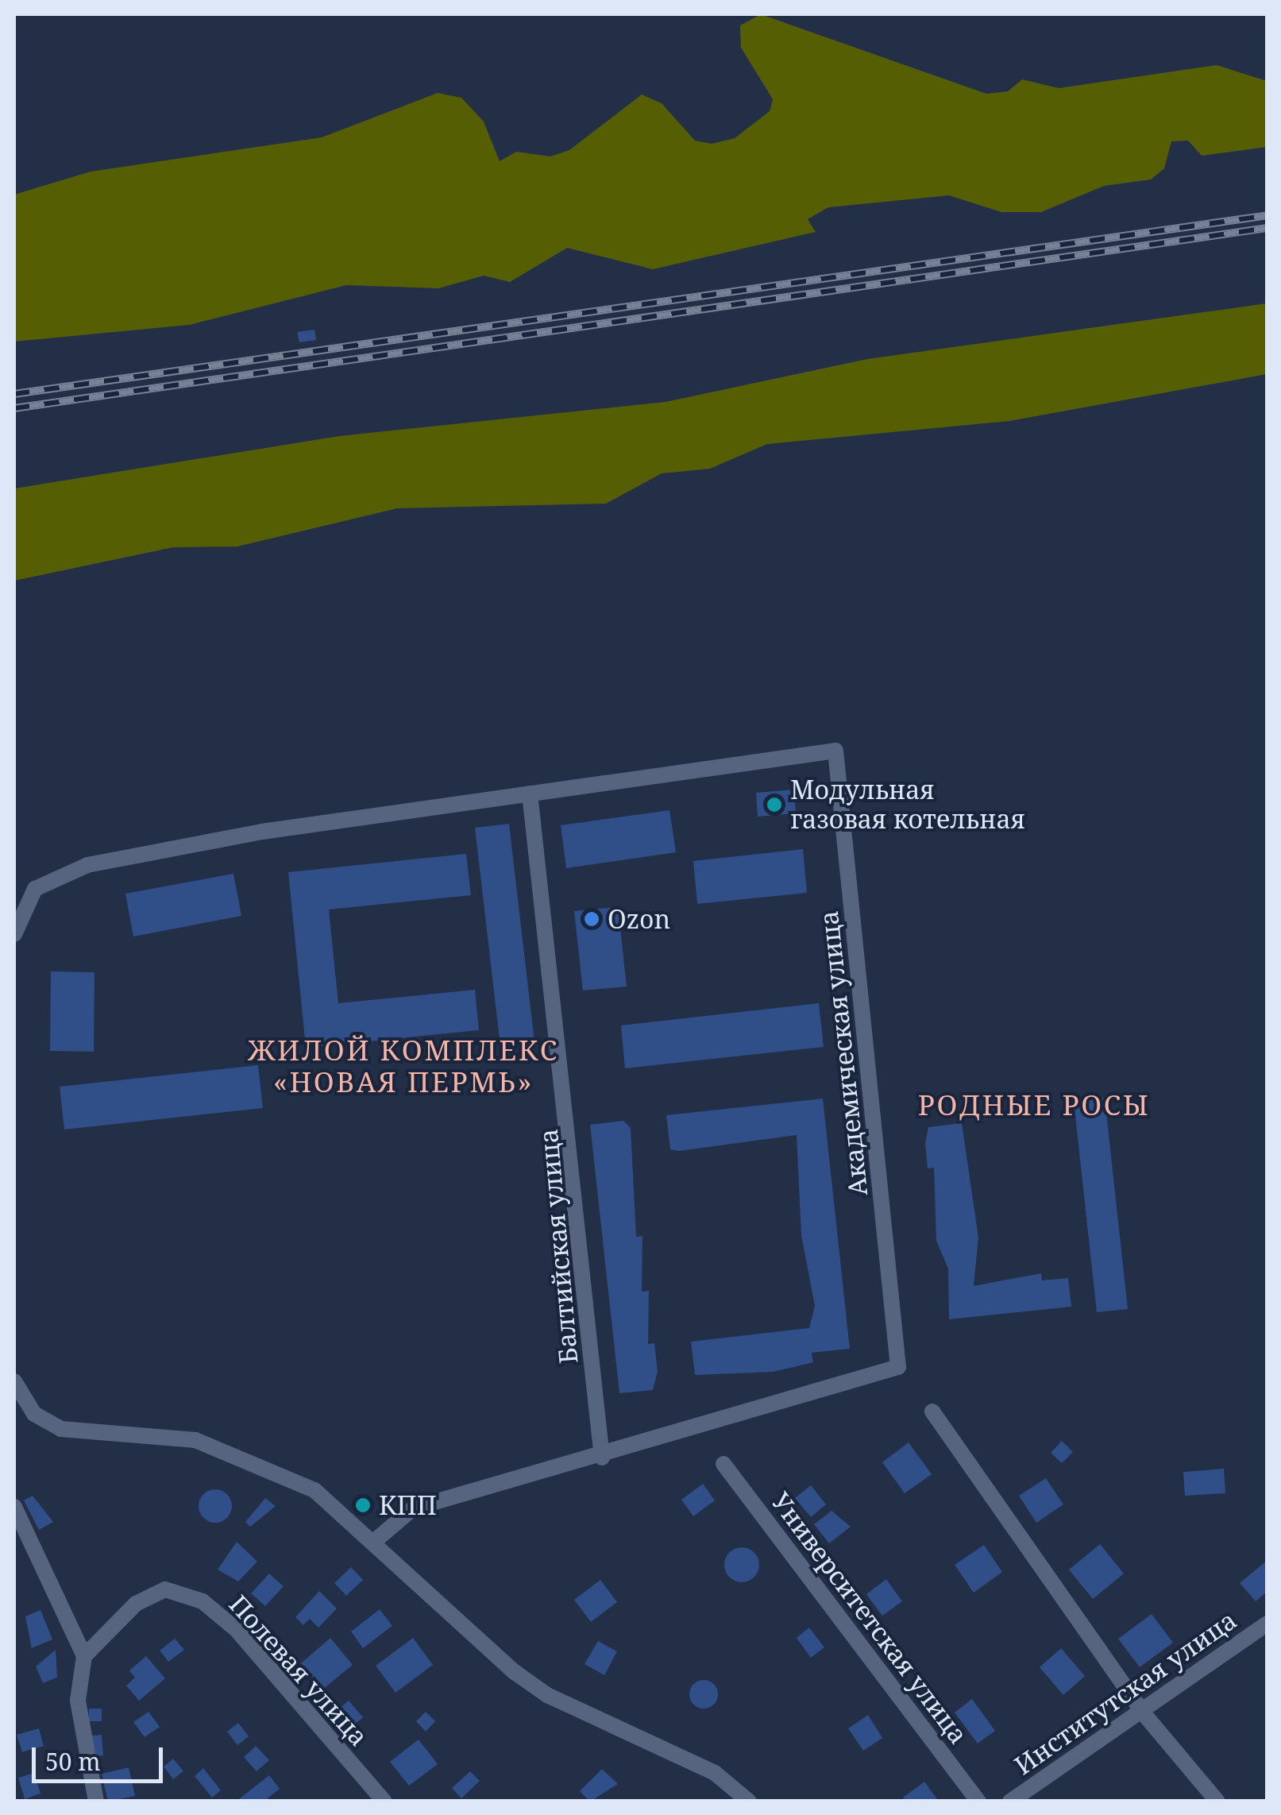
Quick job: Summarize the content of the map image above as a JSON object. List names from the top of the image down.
{
  "streets": {
    "street": [
      "Академическая улица",
      "Балтийская улица",
      "Университетская улица",
      "Полевая улица",
      "Институтская улица"
    ]
  },
  "crossings": [
    ["Академическая улица", "Балтийская улица"]
  ],
  "districts": ["ЖИЛОЙ КОМПЛЕКС «НОВАЯ ПЕРМЬ»", "РОДНЫЕ РОСЫ"],
  "places": ["Модульная газовая котельная", "Ozon", "КПП"],
  "scale_bar": "50 m"
}
